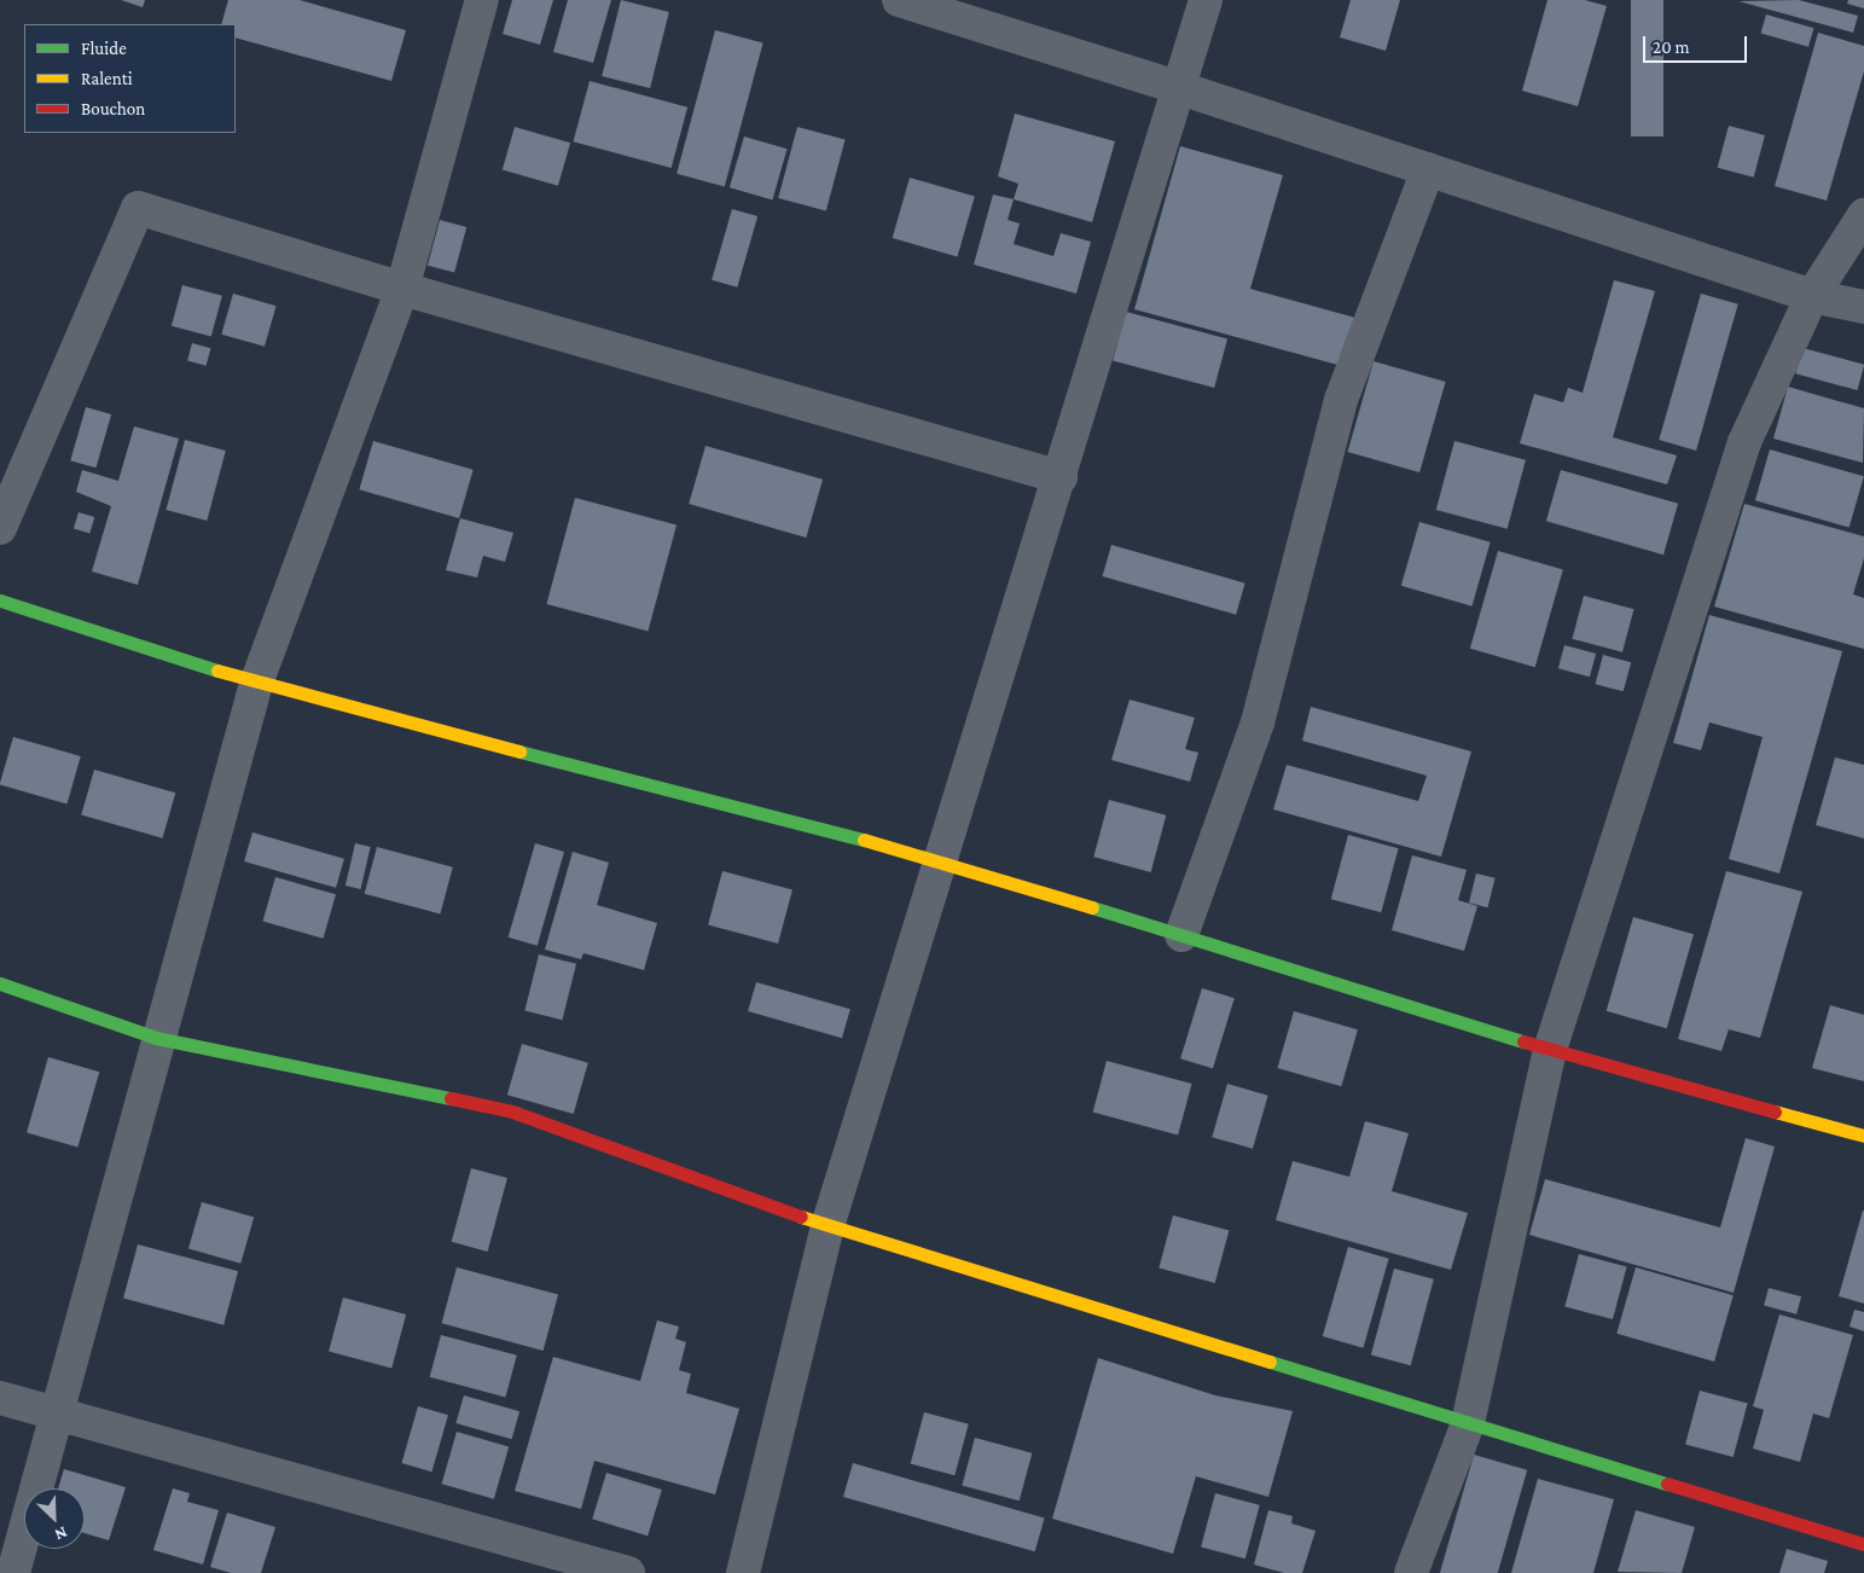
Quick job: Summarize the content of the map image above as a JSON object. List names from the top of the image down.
{
  "legend": ["Fluide", "Ralenti", "Bouchon"],
  "scale_bar": "20 m",
  "north": "bottom right"
}
